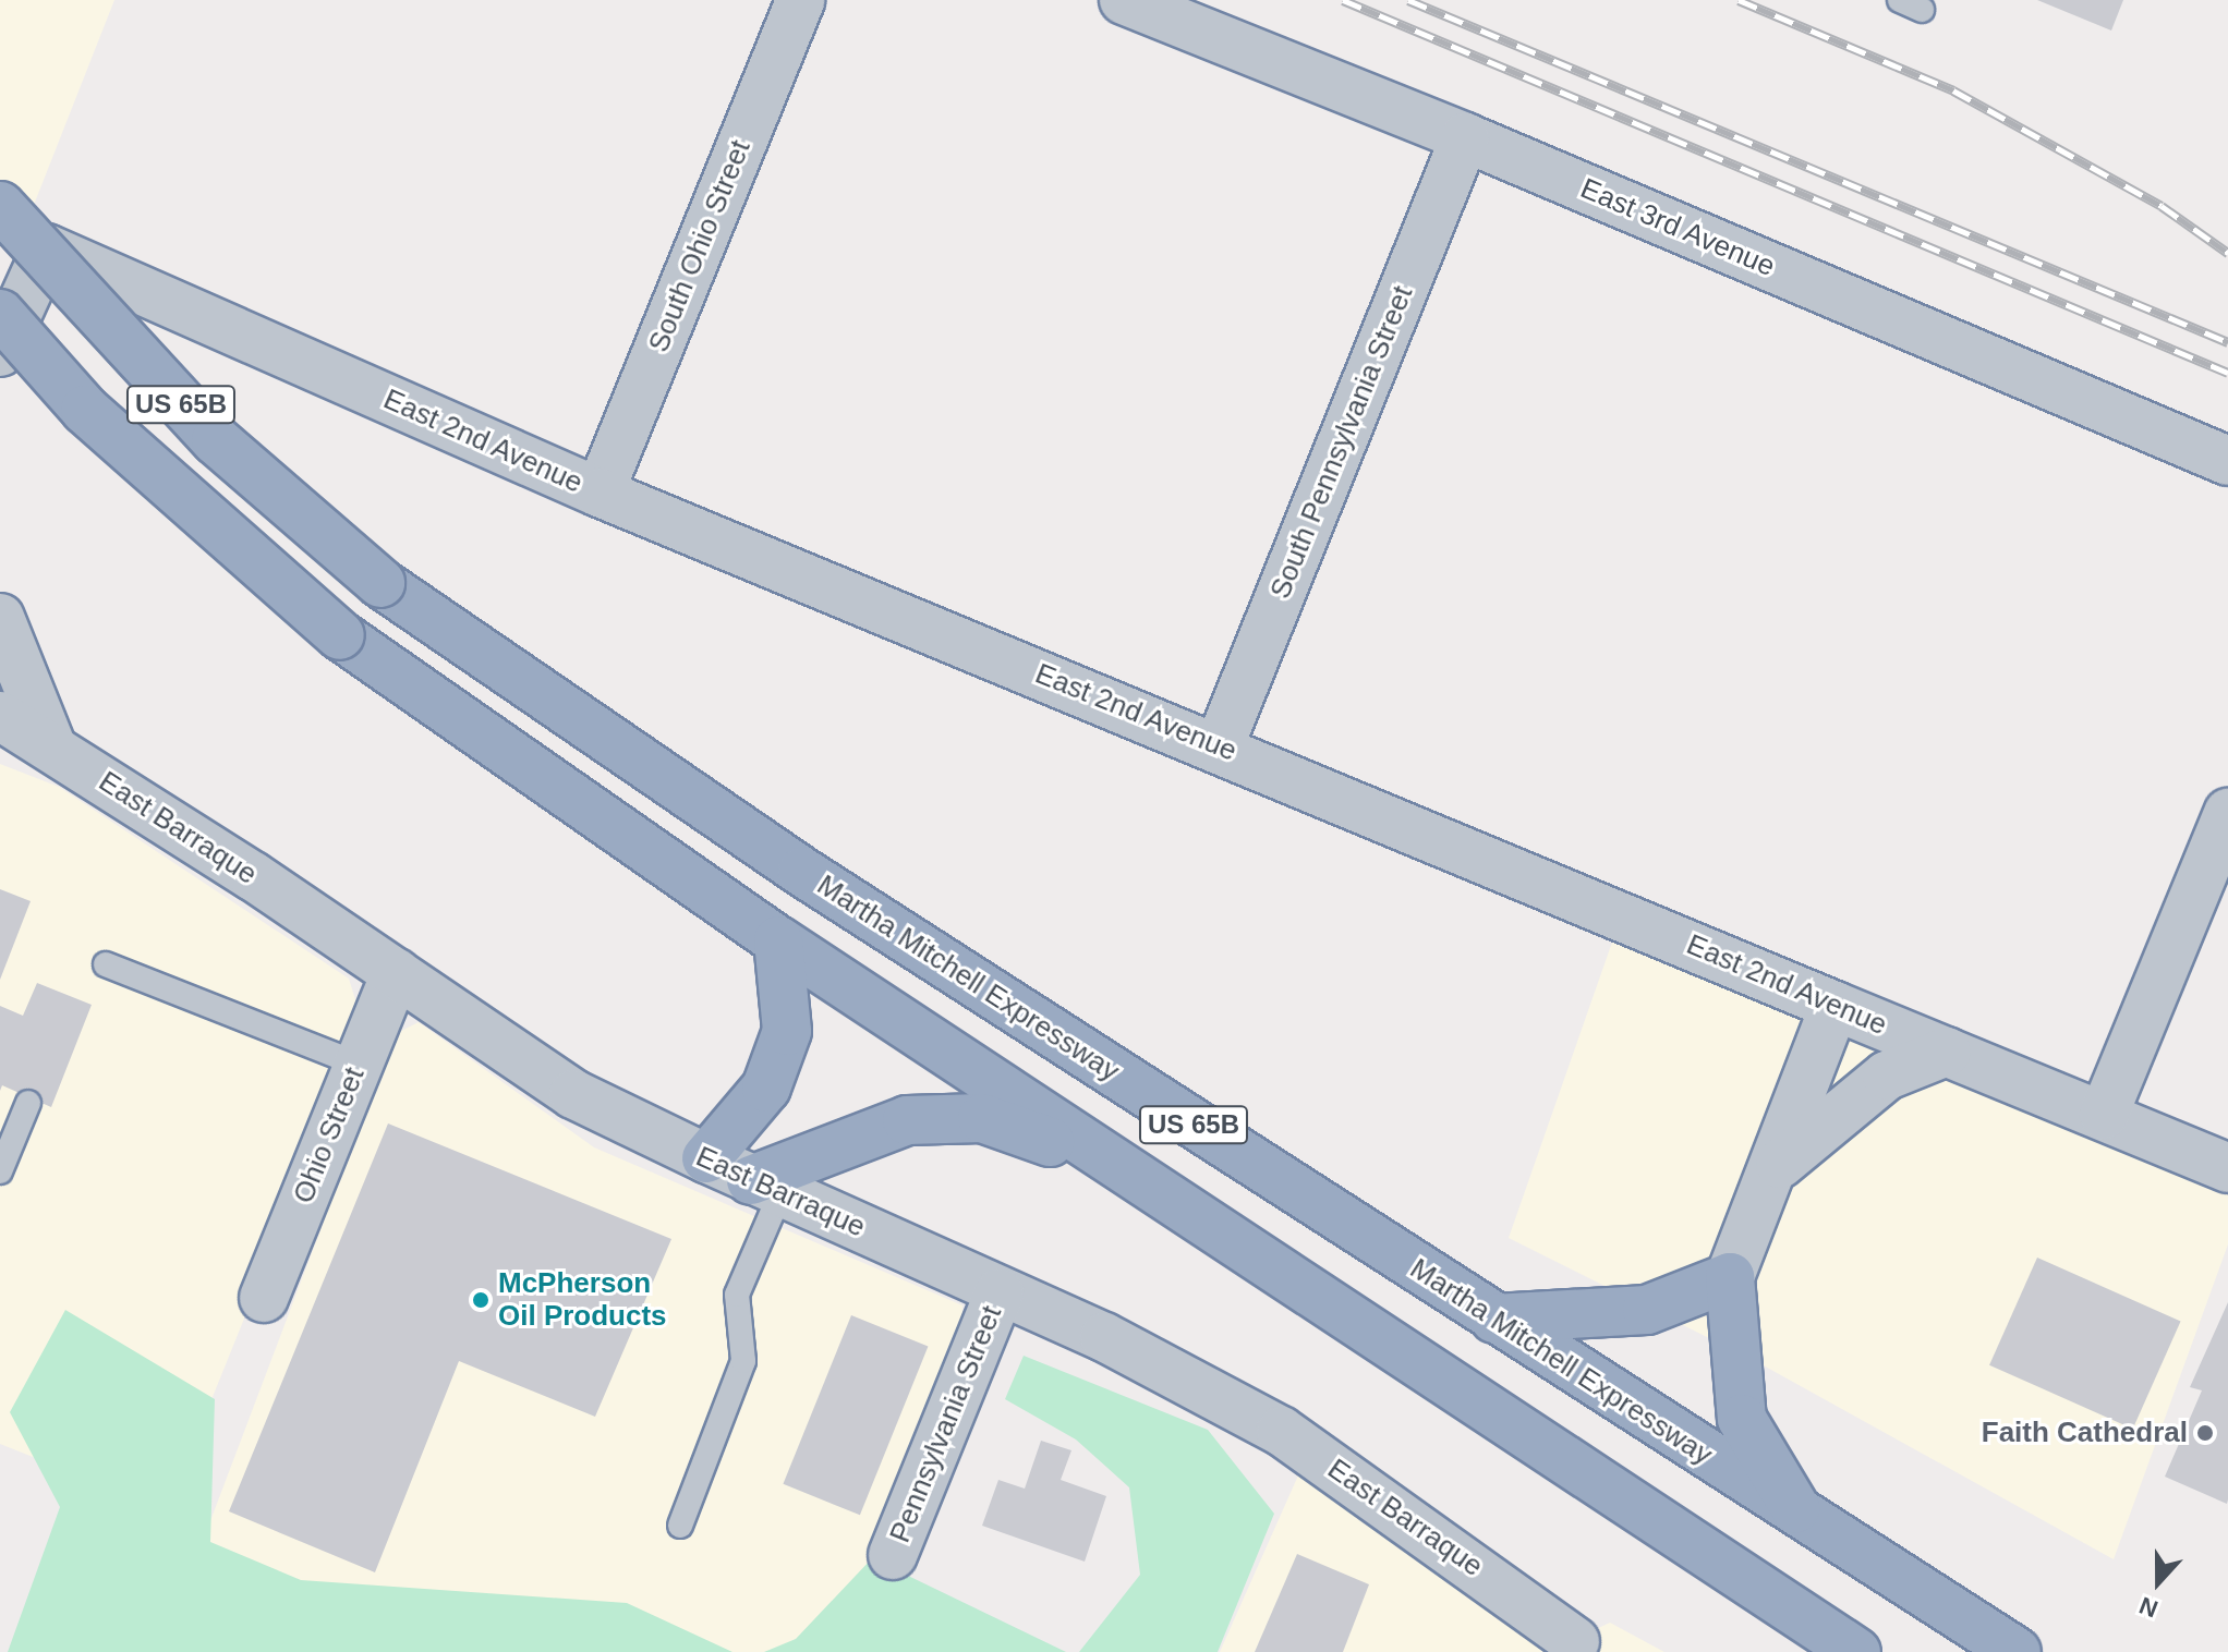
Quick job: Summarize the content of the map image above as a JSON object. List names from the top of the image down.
{
  "streets": {
    "highway": ["US 65B", "Martha Mitchell Expressway"],
    "street": [
      "East 3rd Avenue",
      "South Ohio Street",
      "East 2nd Avenue",
      "South Pennsylvania Street",
      "East Barraque",
      "Ohio Street",
      "Pennsylvania Street"
    ]
  },
  "crossings": [
    ["East 3rd Avenue", "South Pennsylvania Street"],
    ["South Ohio Street", "East 2nd Avenue"],
    ["East 2nd Avenue", "South Pennsylvania Street"],
    ["East Barraque", "Ohio Street"],
    ["East Barraque", "Pennsylvania Street"]
  ],
  "places": ["McPherson Oil Products", "Faith Cathedral"],
  "north": "bottom"
}
